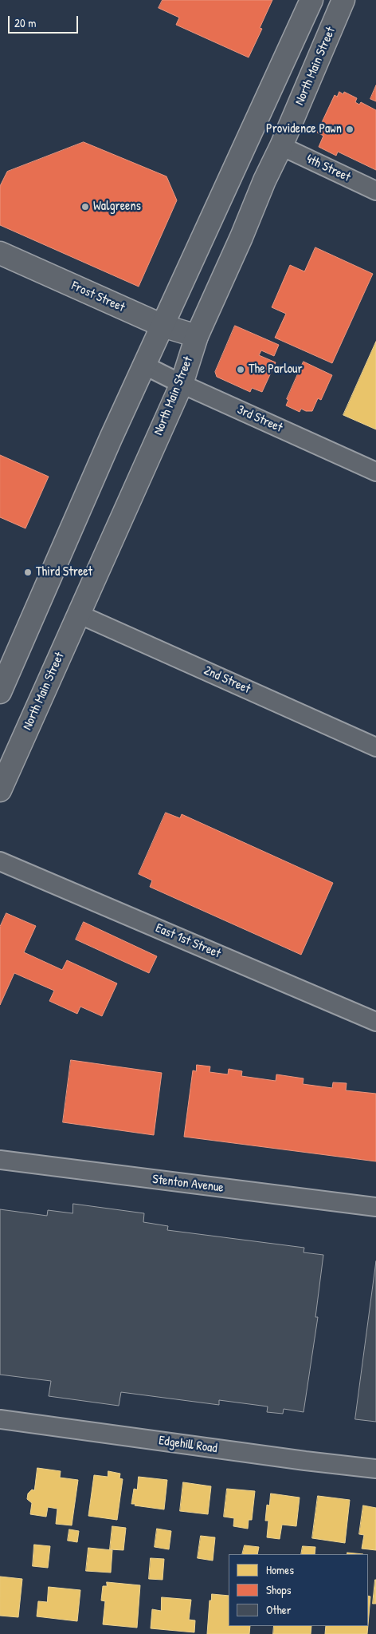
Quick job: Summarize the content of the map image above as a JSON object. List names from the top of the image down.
{
  "streets": {
    "main road": ["North Main Street", "Frost Street"],
    "street": [
      "4th Street",
      "3rd Street",
      "2nd Street",
      "East 1st Street",
      "Stenton Avenue",
      "Edgehill Road"
    ]
  },
  "crossings": [
    ["North Main Street", "4th Street"],
    ["North Main Street", "Frost Street"],
    ["North Main Street", "3rd Street"],
    ["North Main Street", "2nd Street"]
  ],
  "places": [
    "Providence Pawn",
    "Walgreens",
    "The Parlour",
    "Third Street"
  ],
  "legend": ["Homes", "Shops", "Other"],
  "scale_bar": "20 m"
}
